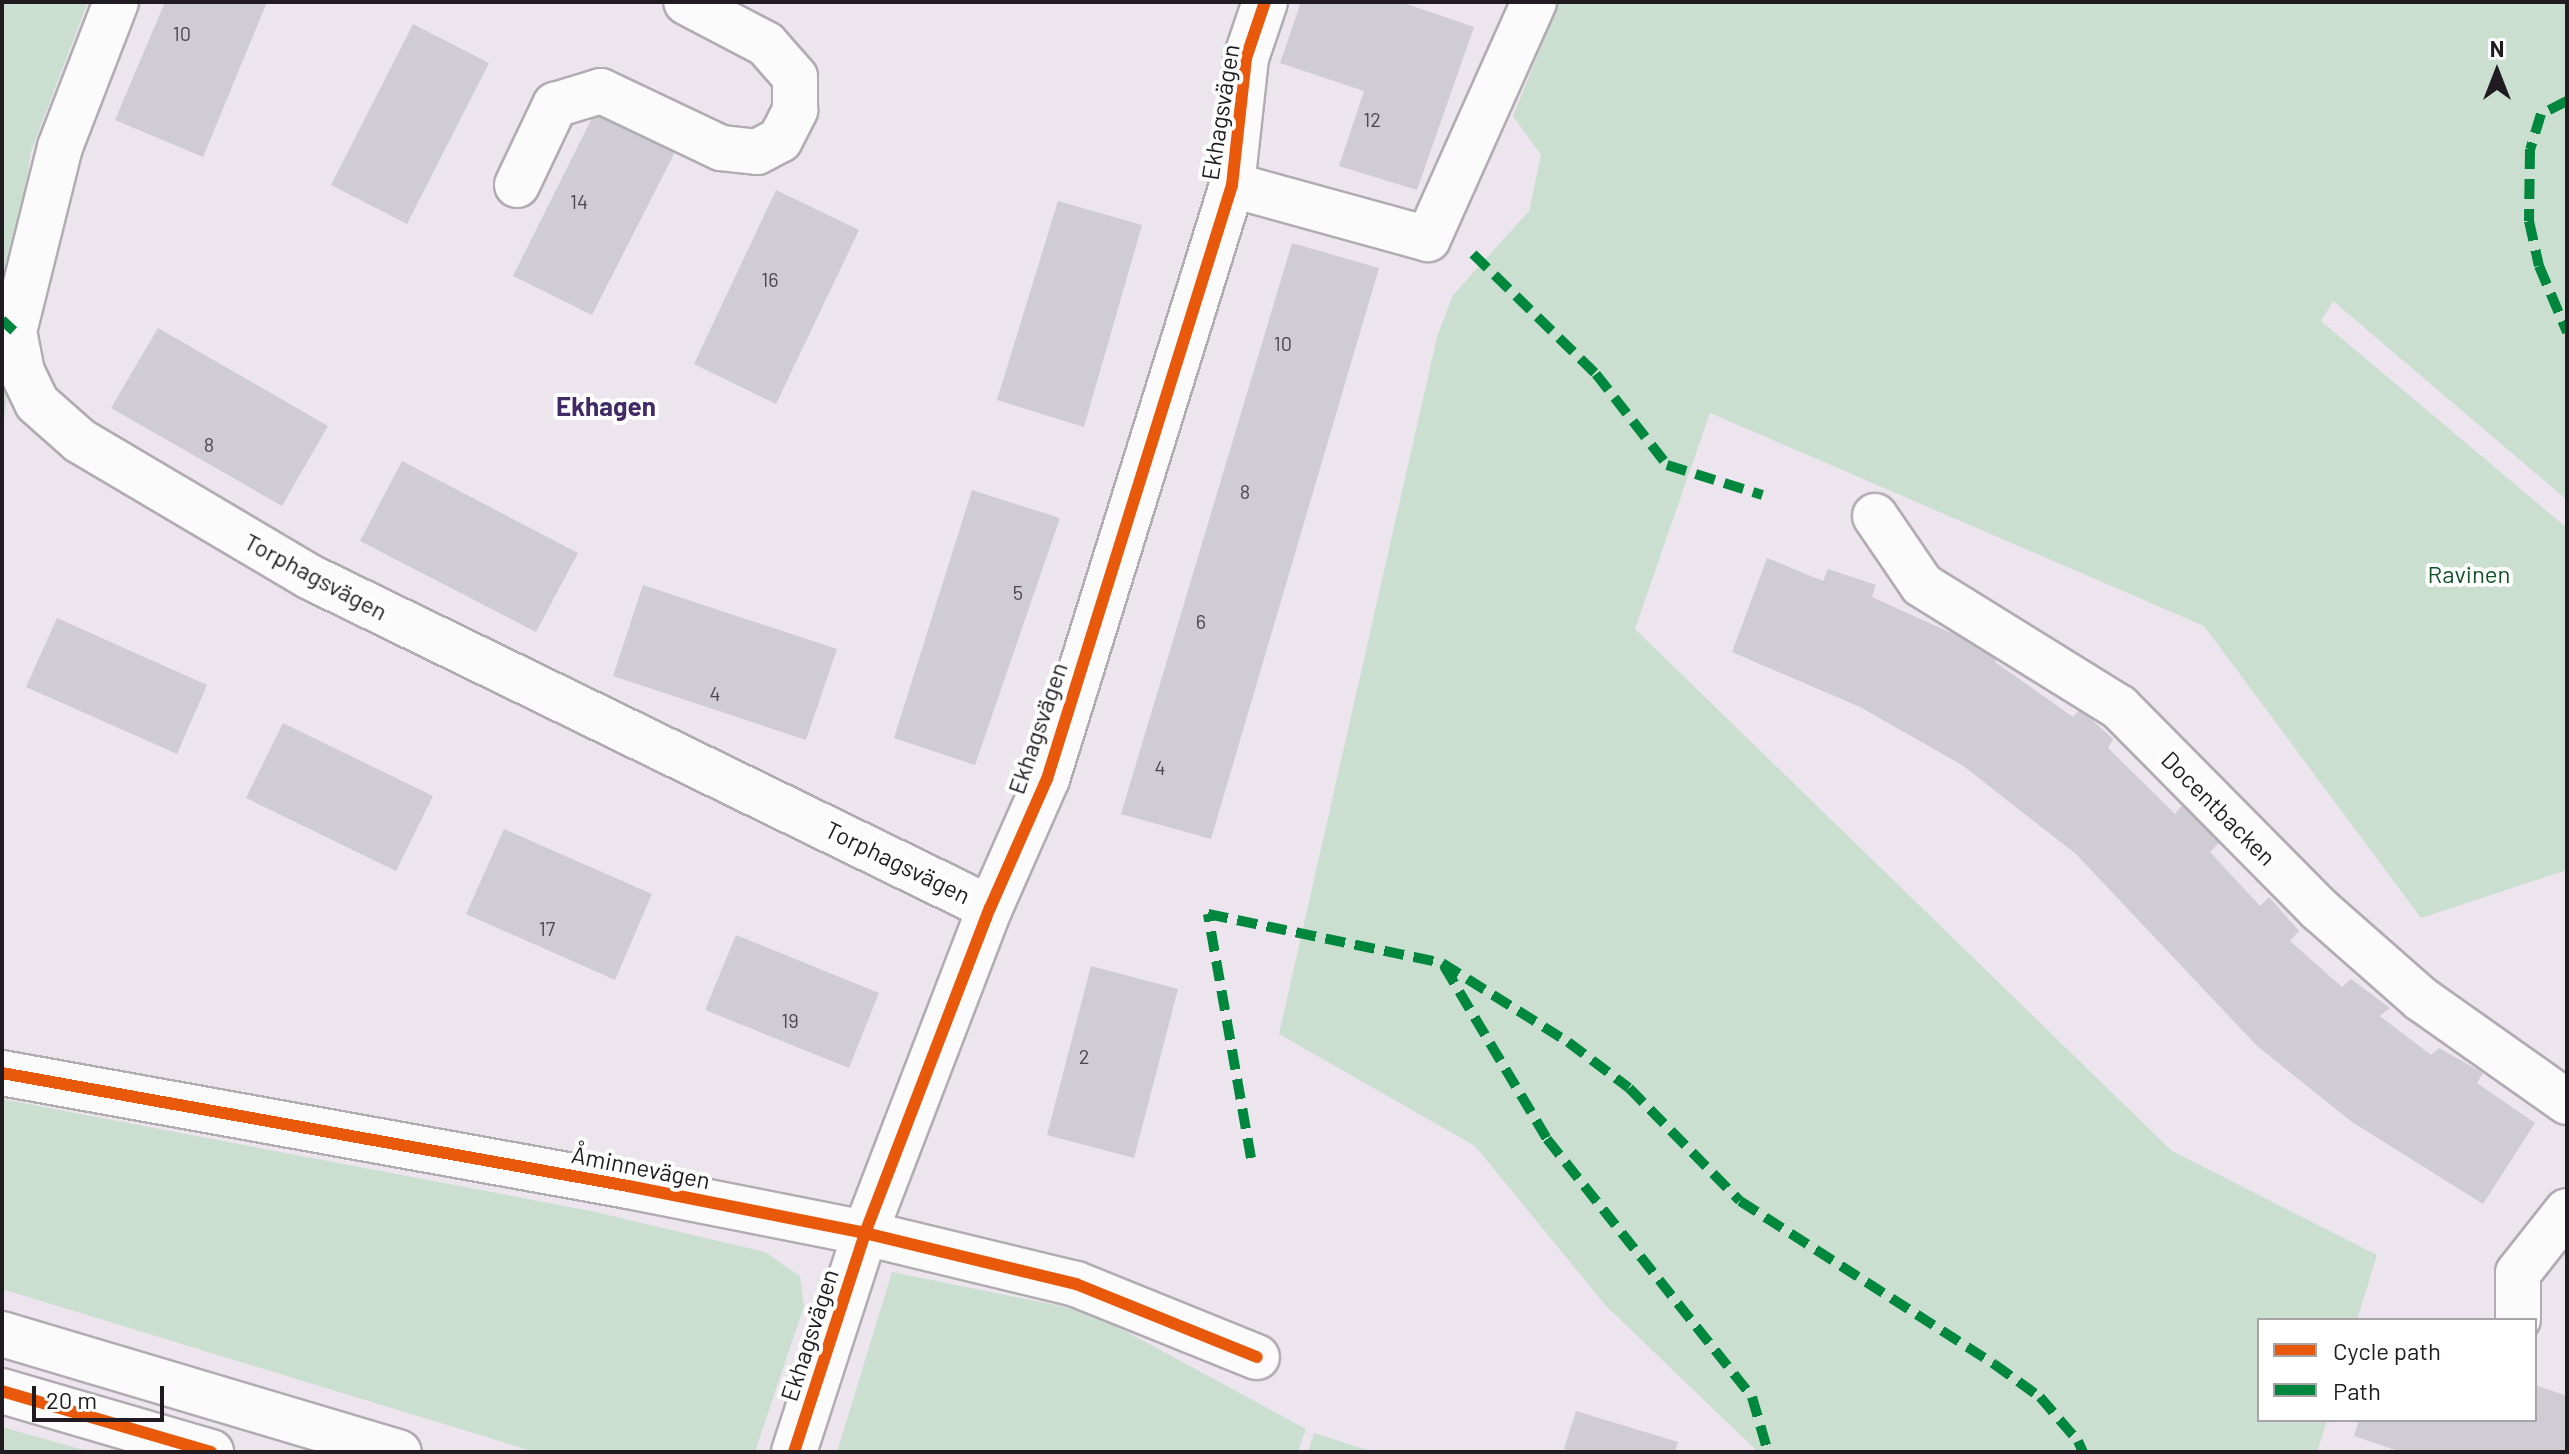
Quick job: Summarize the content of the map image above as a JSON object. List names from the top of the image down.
{
  "streets": {
    "street": [
      "Ekhagsvägen",
      "Torphagsvägen",
      "Docentbacken",
      "Åminnevägen"
    ]
  },
  "crossings": [
    ["Ekhagsvägen", "Torphagsvägen"],
    ["Ekhagsvägen", "Åminnevägen"]
  ],
  "districts": ["Ekhagen"],
  "parks": ["Ravinen"],
  "house_numbers": [
    "10",
    "12",
    "14",
    "16",
    "10",
    "8",
    "8",
    "5",
    "6",
    "4",
    "4",
    "17",
    "19",
    "2"
  ],
  "legend": ["Cycle path", "Path"],
  "scale_bar": "20 m",
  "north": "top"
}
